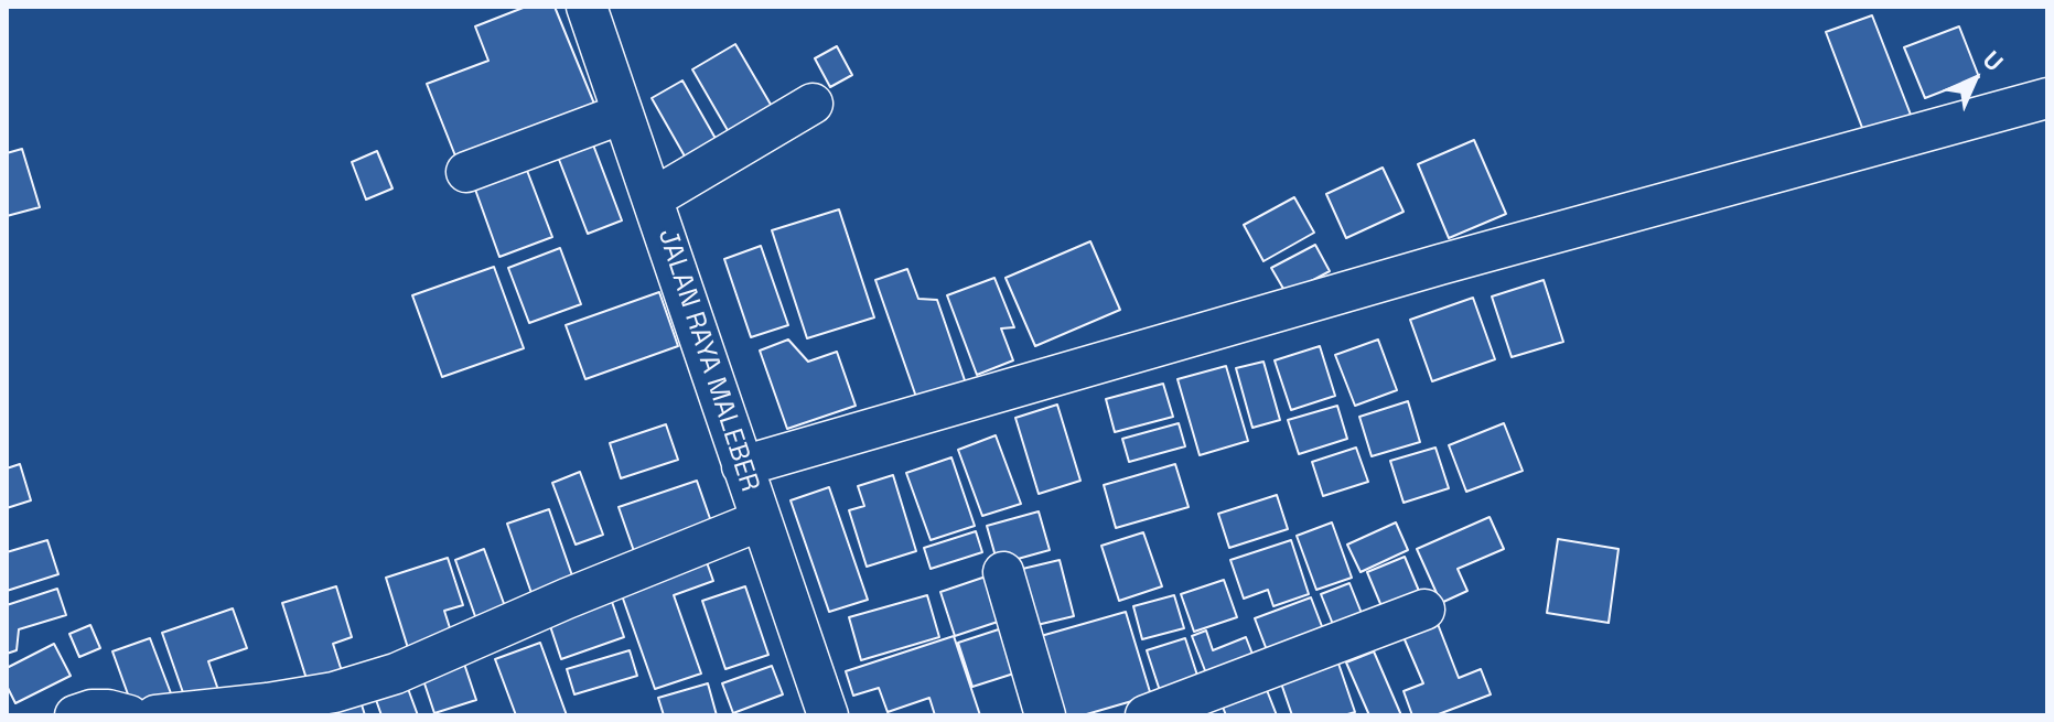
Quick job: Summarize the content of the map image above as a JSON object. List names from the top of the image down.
{
  "streets": {
    "street": ["JALAN RAYA MALEBER"]
  },
  "north": "top right"
}
